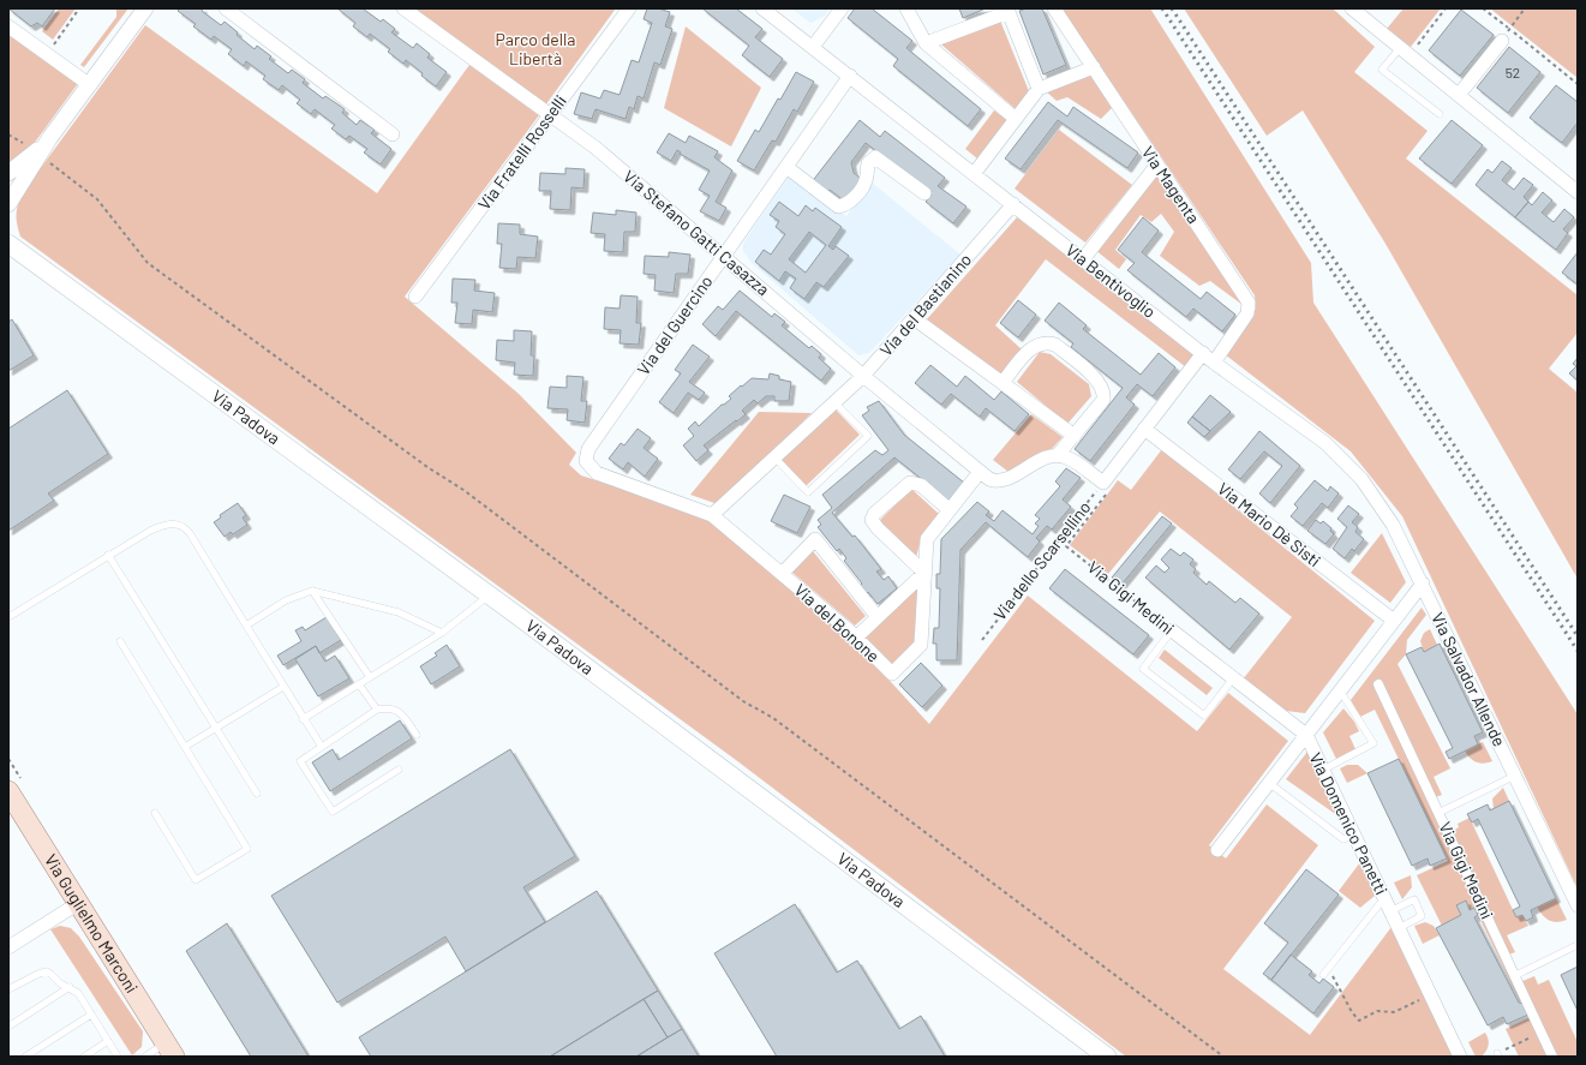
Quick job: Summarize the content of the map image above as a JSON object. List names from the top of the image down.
{
  "streets": {
    "main road": ["Via Padova", "Via Guglielmo Marconi"],
    "street": [
      "Via Fratelli Rosselli",
      "Via Magenta",
      "Via Stefano Gatti Casazza",
      "Via Bentivoglio",
      "Via del Bastianino",
      "Via del Guercino",
      "Via Mario Dè Sisti",
      "Via Gigi Medini",
      "Via del Bonone",
      "Via Salvador Allende",
      "Via Domenico Panetti"
    ],
    "path": ["Via dello Scarsellino"]
  },
  "crossings": [
    ["Via Fratelli Rosselli", "Via Stefano Gatti Casazza"],
    ["Via Magenta", "Via Bentivoglio"],
    ["Via Stefano Gatti Casazza", "Via del Bastianino"],
    ["Via Stefano Gatti Casazza", "Via del Guercino"],
    ["Via Bentivoglio", "Via del Bastianino"],
    ["Via Bentivoglio", "Via del Guercino"],
    ["Via Bentivoglio", "Via Salvador Allende"],
    ["Via del Bastianino", "Via del Bonone"],
    ["Via del Guercino", "Via del Bonone"],
    ["Via dello Scarsellino", "Via Gigi Medini"],
    ["Via Gigi Medini", "Via Domenico Panetti"]
  ],
  "parks": ["Parco della Libertà"],
  "house_numbers": ["52"]
}
